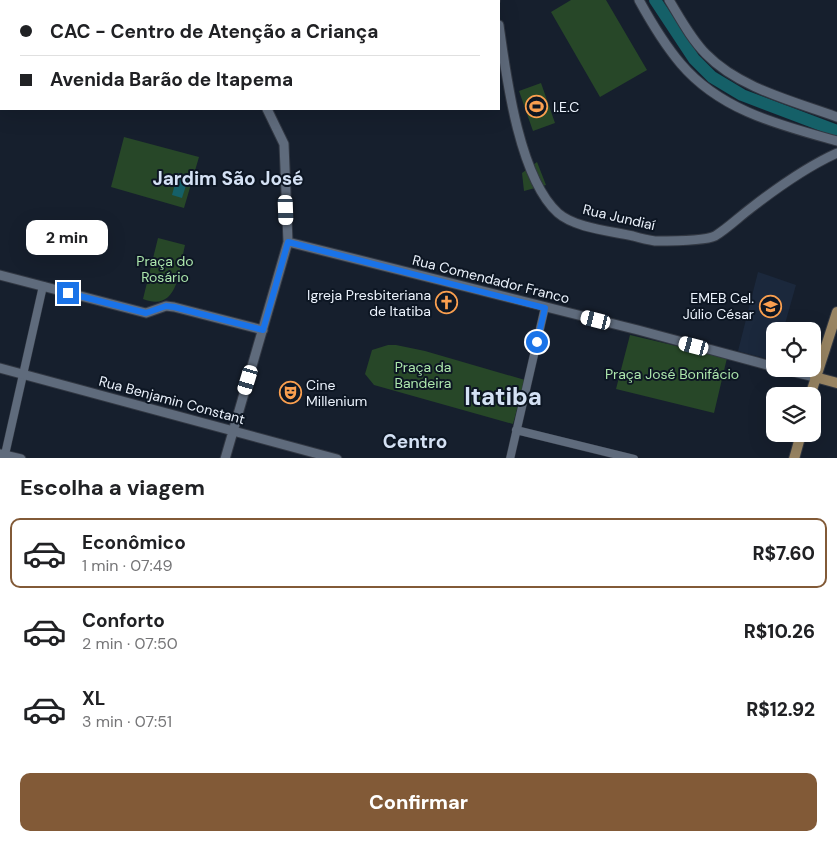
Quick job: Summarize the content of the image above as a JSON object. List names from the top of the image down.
{
  "streets": {
    "main road": ["Rua Jundiaí", "Rua Comendador Franco", "Rua Benjamin Constant"]
  },
  "districts": ["Jardim São José", "Itatiba", "Centro"],
  "parks": ["Praça do Rosário", "Praça da Bandeira", "Praça José Bonifácio"],
  "places": {
    "sports": ["I.E.C"],
    "church": ["Igreja Presbiteriana de Itatiba"],
    "school or university": ["EMEB Cel. Júlio César"],
    "theatre": ["Cine Millenium"]
  },
  "page": {
    "banner": ["CAC - Centro de Atenção a Criança", "Avenida Barão de Itapema"],
    "bubble": "2 min",
    "heading": "Escolha a viagem",
    "list": [
      {
        "name": "Econômico",
        "note": "1 min · 07:49",
        "value": "R$7.60"
      },
      {
        "name": "Conforto",
        "note": "2 min · 07:50",
        "value": "R$10.26"
      },
      {
        "name": "XL",
        "note": "3 min · 07:51",
        "value": "R$12.92"
      }
    ],
    "buttons": "Confirmar"
  }
}
